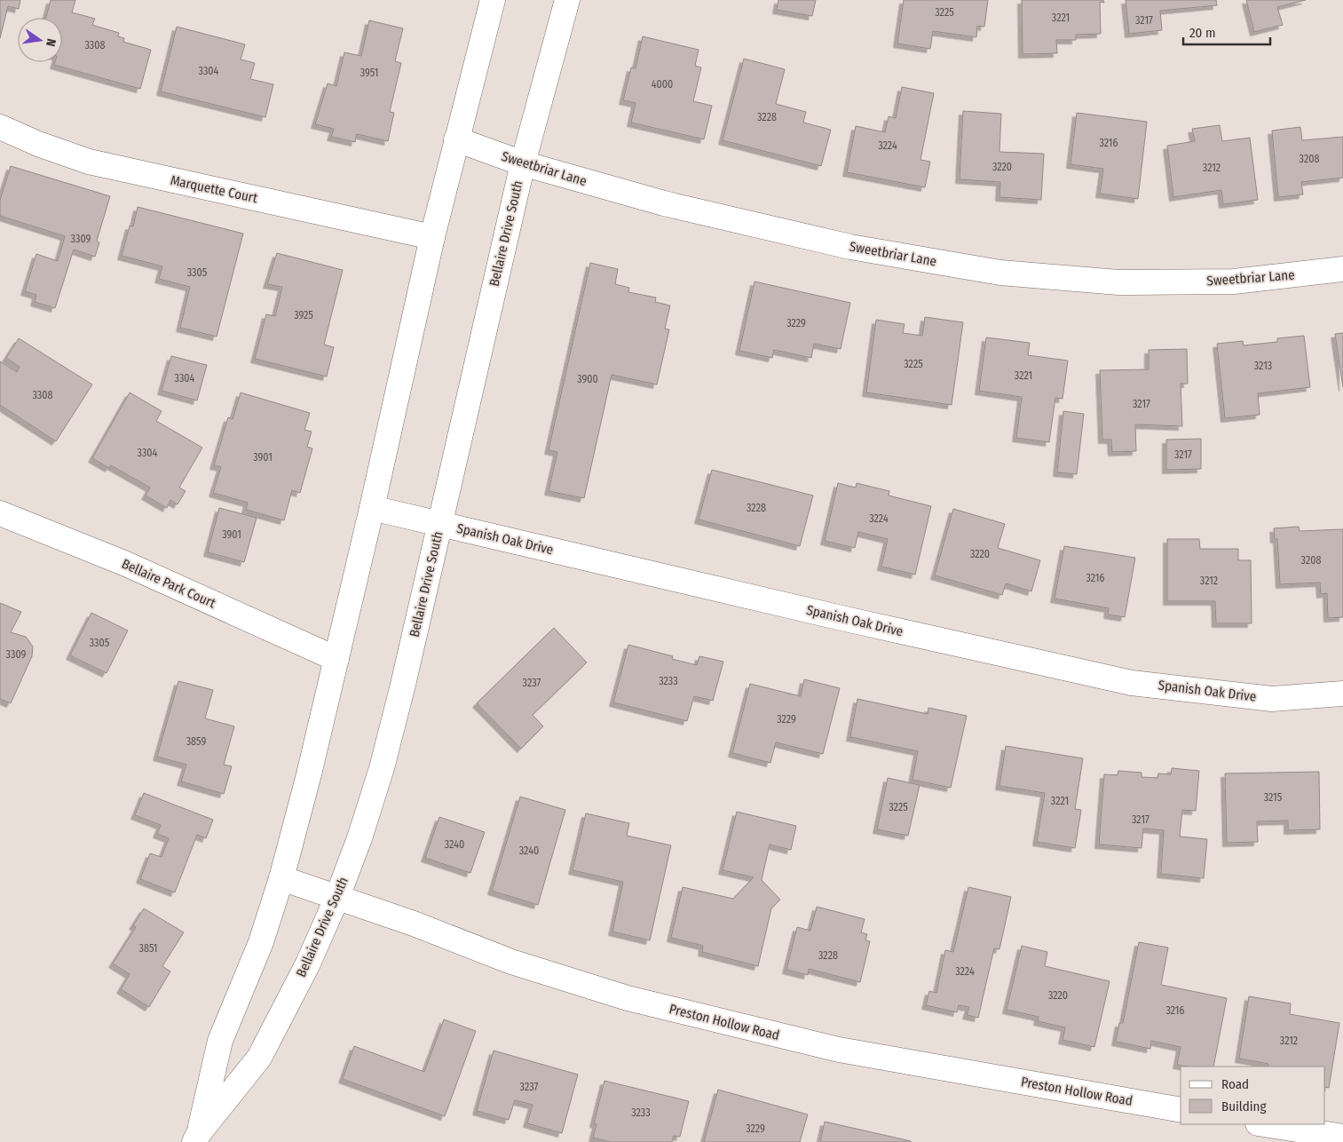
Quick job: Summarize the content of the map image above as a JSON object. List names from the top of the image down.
{
  "streets": {
    "street": [
      "Sweetbriar Lane",
      "Marquette Court",
      "Bellaire Drive South",
      "Spanish Oak Drive",
      "Bellaire Park Court",
      "Preston Hollow Road"
    ]
  },
  "crossings": [
    ["Sweetbriar Lane", "Bellaire Drive South"],
    ["Marquette Court", "Bellaire Drive South"],
    ["Bellaire Drive South", "Spanish Oak Drive"],
    ["Bellaire Drive South", "Bellaire Park Court"],
    ["Bellaire Drive South", "Preston Hollow Road"]
  ],
  "house_numbers": [
    "3225",
    "3221",
    "3217",
    "3308",
    "3304",
    "3951",
    "4000",
    "3228",
    "3216",
    "3224",
    "3208",
    "3220",
    "3212",
    "3309",
    "3305",
    "3925",
    "3229",
    "3225",
    "3213",
    "3221",
    "3304",
    "3900",
    "3308",
    "3217",
    "3304",
    "3217",
    "3901",
    "3228",
    "3224",
    "3901",
    "3220",
    "3208",
    "3216",
    "3212",
    "3305",
    "3309",
    "3233",
    "3237",
    "3229",
    "3859",
    "3215",
    "3221",
    "3225",
    "3217",
    "3240",
    "3240",
    "3851",
    "3228",
    "3224",
    "3220",
    "3216",
    "3212",
    "3237",
    "3233",
    "3229"
  ],
  "legend": ["Road", "Building"],
  "scale_bar": "20 m",
  "north": "right"
}
